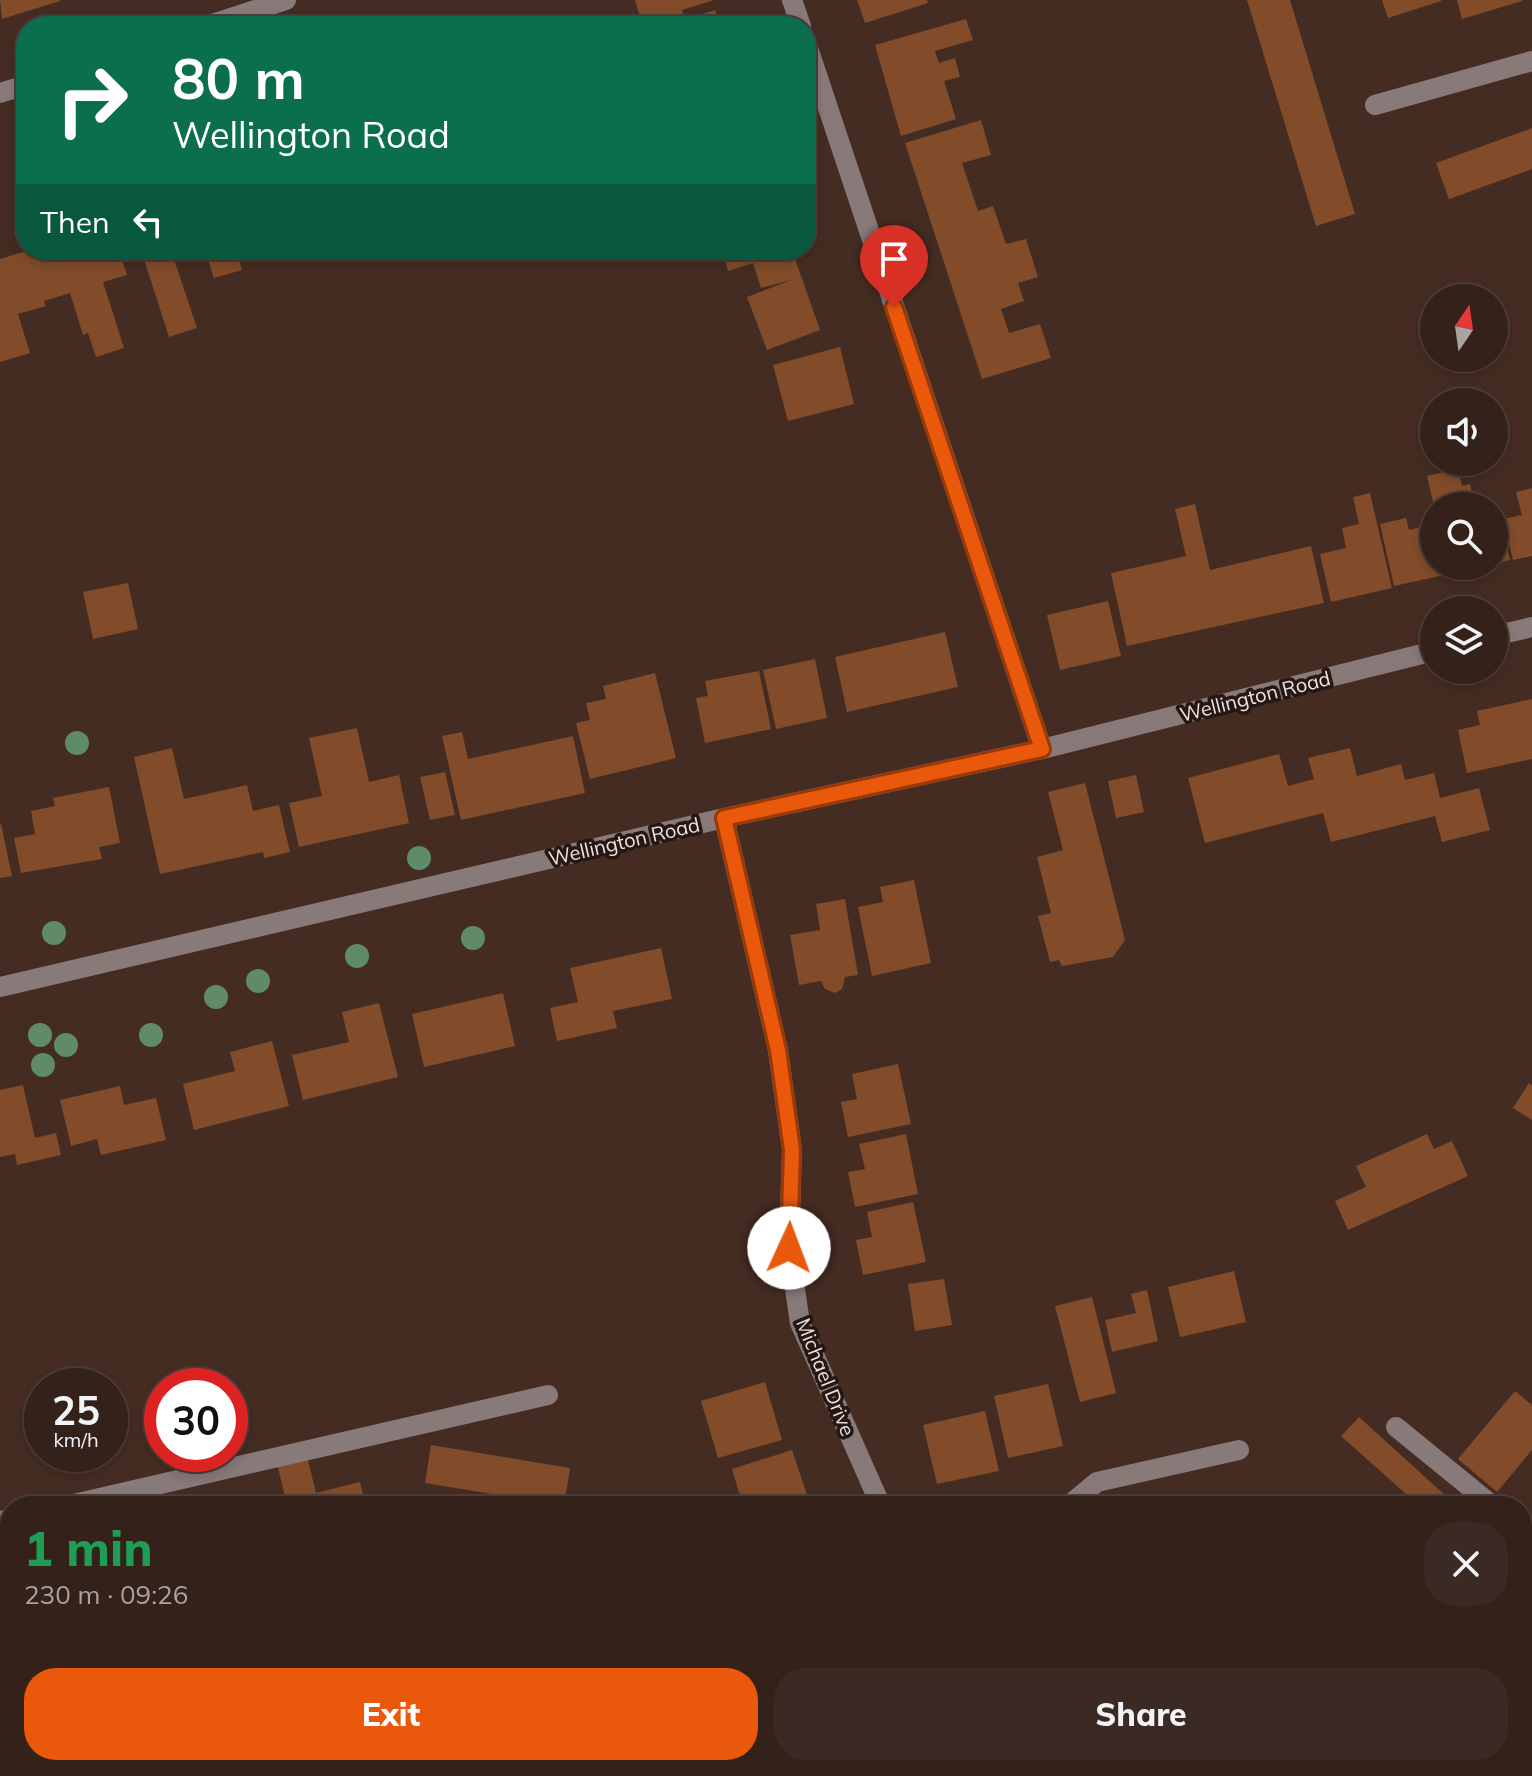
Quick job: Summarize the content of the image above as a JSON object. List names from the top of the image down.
{
  "streets": {
    "street": ["Wellington Road", "Michael Drive"]
  },
  "crossings": [
    ["Wellington Road", "Michael Drive"]
  ],
  "north": "top",
  "page": {
    "turn": ["80 m", "Wellington Road"],
    "then": "Then",
    "speed": "25 km/h",
    "limit": "30",
    "heading": ["1 min", "230 m · 09:26"],
    "buttons": ["Exit", "Share"]
  }
}
